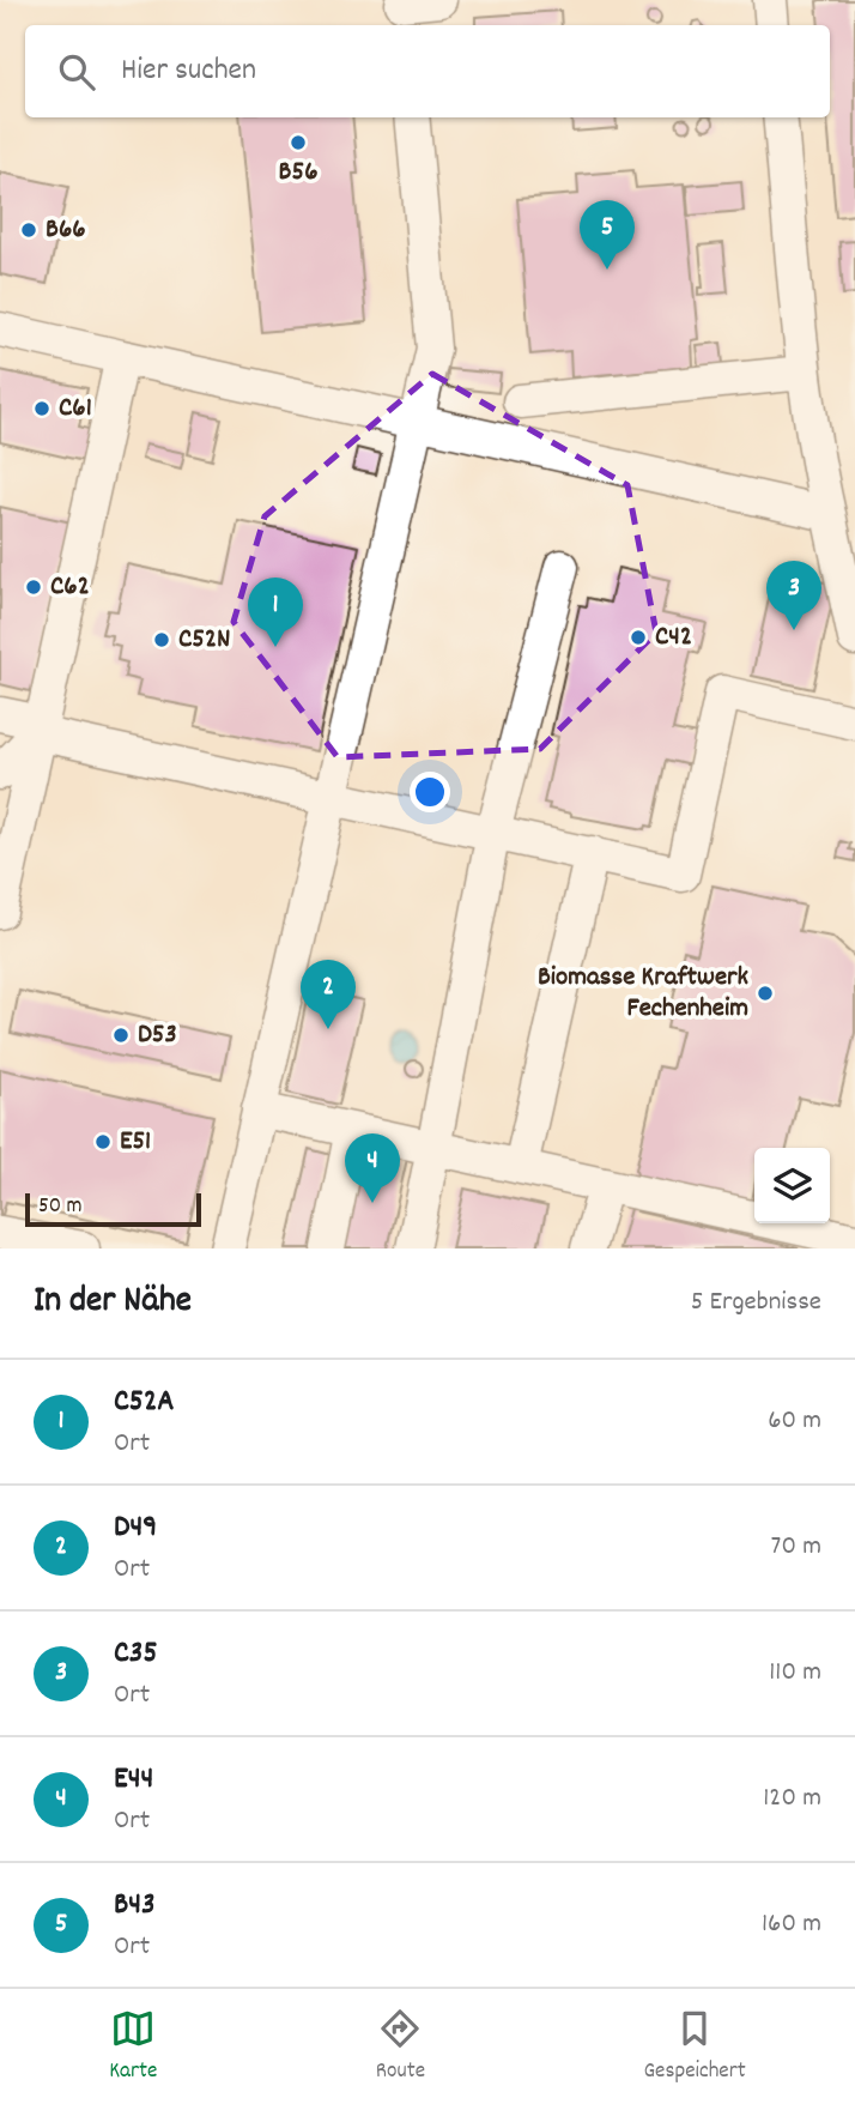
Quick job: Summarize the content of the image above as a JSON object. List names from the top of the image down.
{
  "places": [
    "B56",
    "B66",
    "C61",
    "C62",
    "C42",
    "C52N",
    "Biomasse Kraftwerk Fechenheim",
    "D53",
    "E51"
  ],
  "scale_bar": "50 m",
  "page": {
    "search": "Hier suchen",
    "pins": [
      "5",
      "3",
      "1",
      "2",
      "4"
    ],
    "scale": "50 m",
    "heading": ["In der Nähe", "5 Ergebnisse"],
    "list": [
      {
        "mark": "1",
        "name": "C52A",
        "note": "Ort",
        "value": "60 m"
      },
      {
        "mark": "2",
        "name": "D49",
        "note": "Ort",
        "value": "70 m"
      },
      {
        "mark": "3",
        "name": "C35",
        "note": "Ort",
        "value": "110 m"
      },
      {
        "mark": "4",
        "name": "E44",
        "note": "Ort",
        "value": "120 m"
      },
      {
        "mark": "5",
        "name": "B43",
        "note": "Ort",
        "value": "160 m"
      }
    ],
    "nav": ["Karte", "Route", "Gespeichert"]
  }
}
